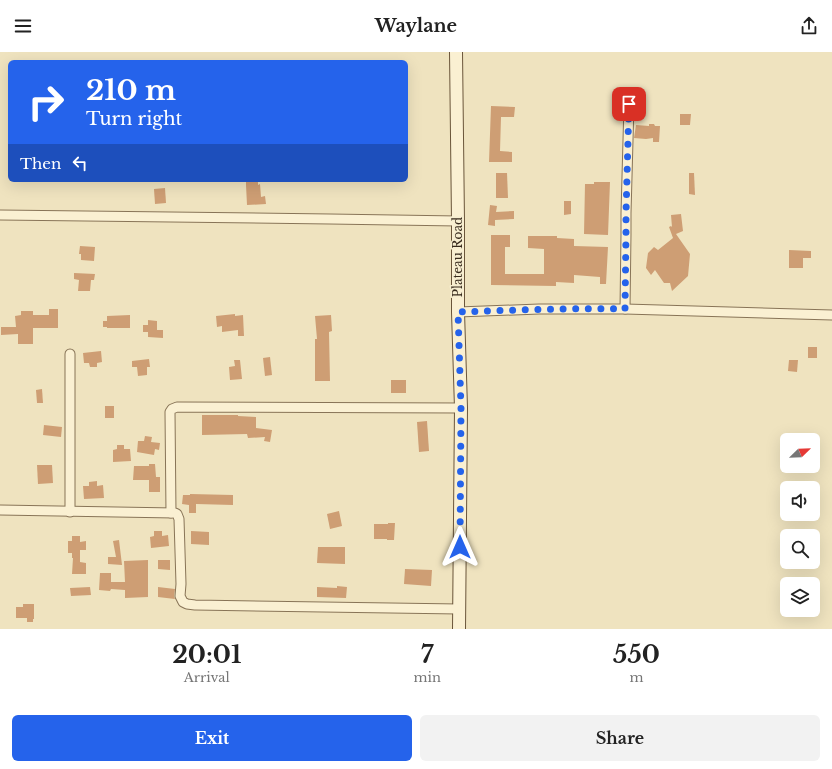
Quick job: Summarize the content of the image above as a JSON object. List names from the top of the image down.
{
  "streets": {
    "street": ["Plateau Road"]
  },
  "north": "top right",
  "page": {
    "header": "Waylane",
    "turn": ["210 m", "Turn right"],
    "then": "Then",
    "eta": [
      "20:01",
      "Arrival",
      "7",
      "min",
      "550",
      "m"
    ],
    "buttons": ["Exit", "Share"]
  }
}
